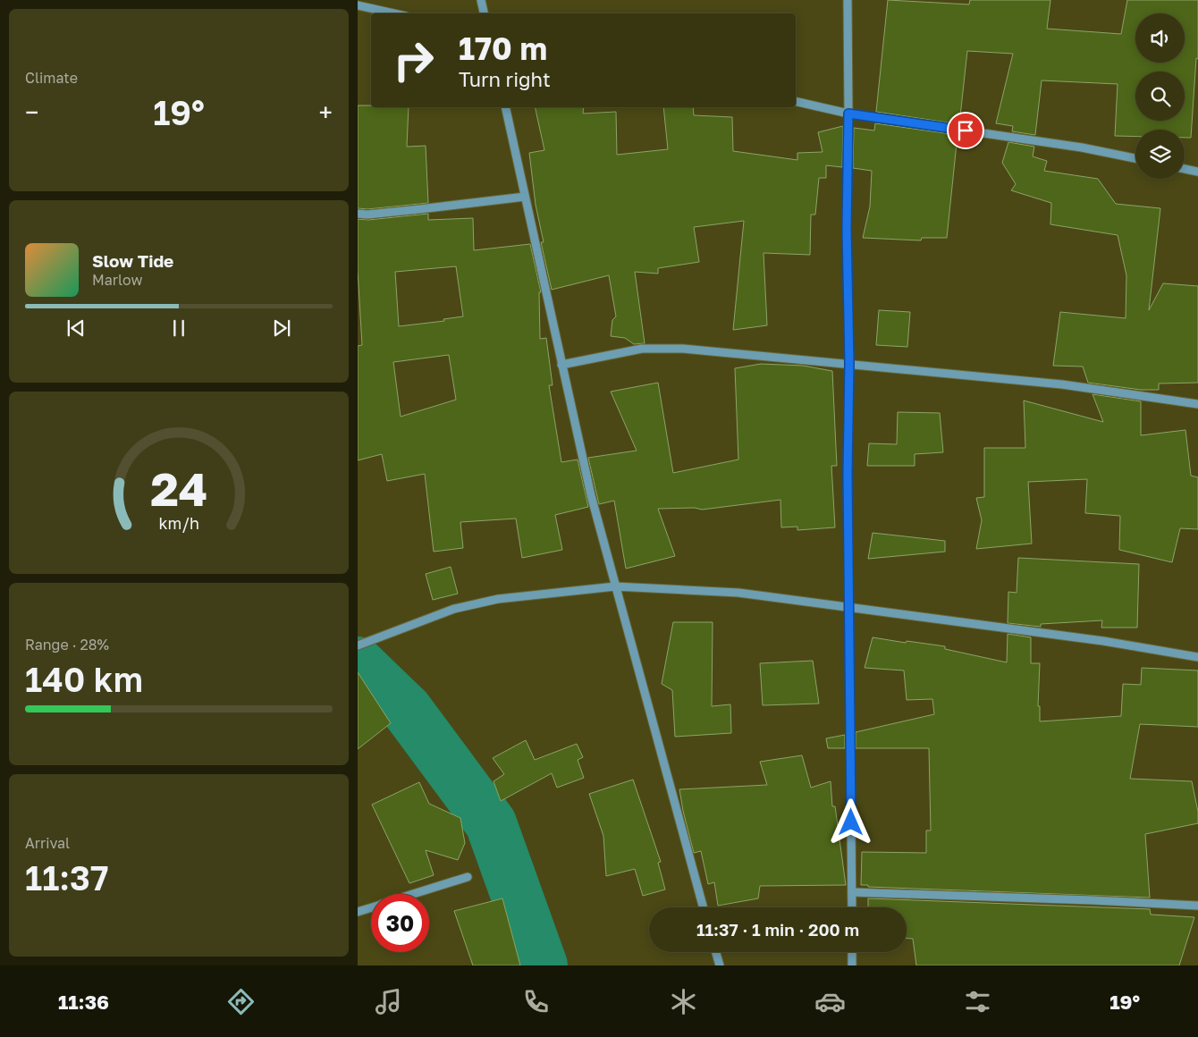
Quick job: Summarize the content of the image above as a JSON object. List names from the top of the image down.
{
  "page": {
    "tile": [
      "Climate",
      ["Range · 28%", "140 km"],
      ["Arrival", "11:37"]
    ],
    "turn": ["170 m", "Turn right"],
    "heat": ["−", "19°", "+"],
    "song": ["Slow Tide", "Marlow"],
    "limit": "30",
    "trip": "11:37 · 1 min · 200 m",
    "tabs": ["11:36", "19°"],
    "gauge": ["24", "km/h"]
  }
}
